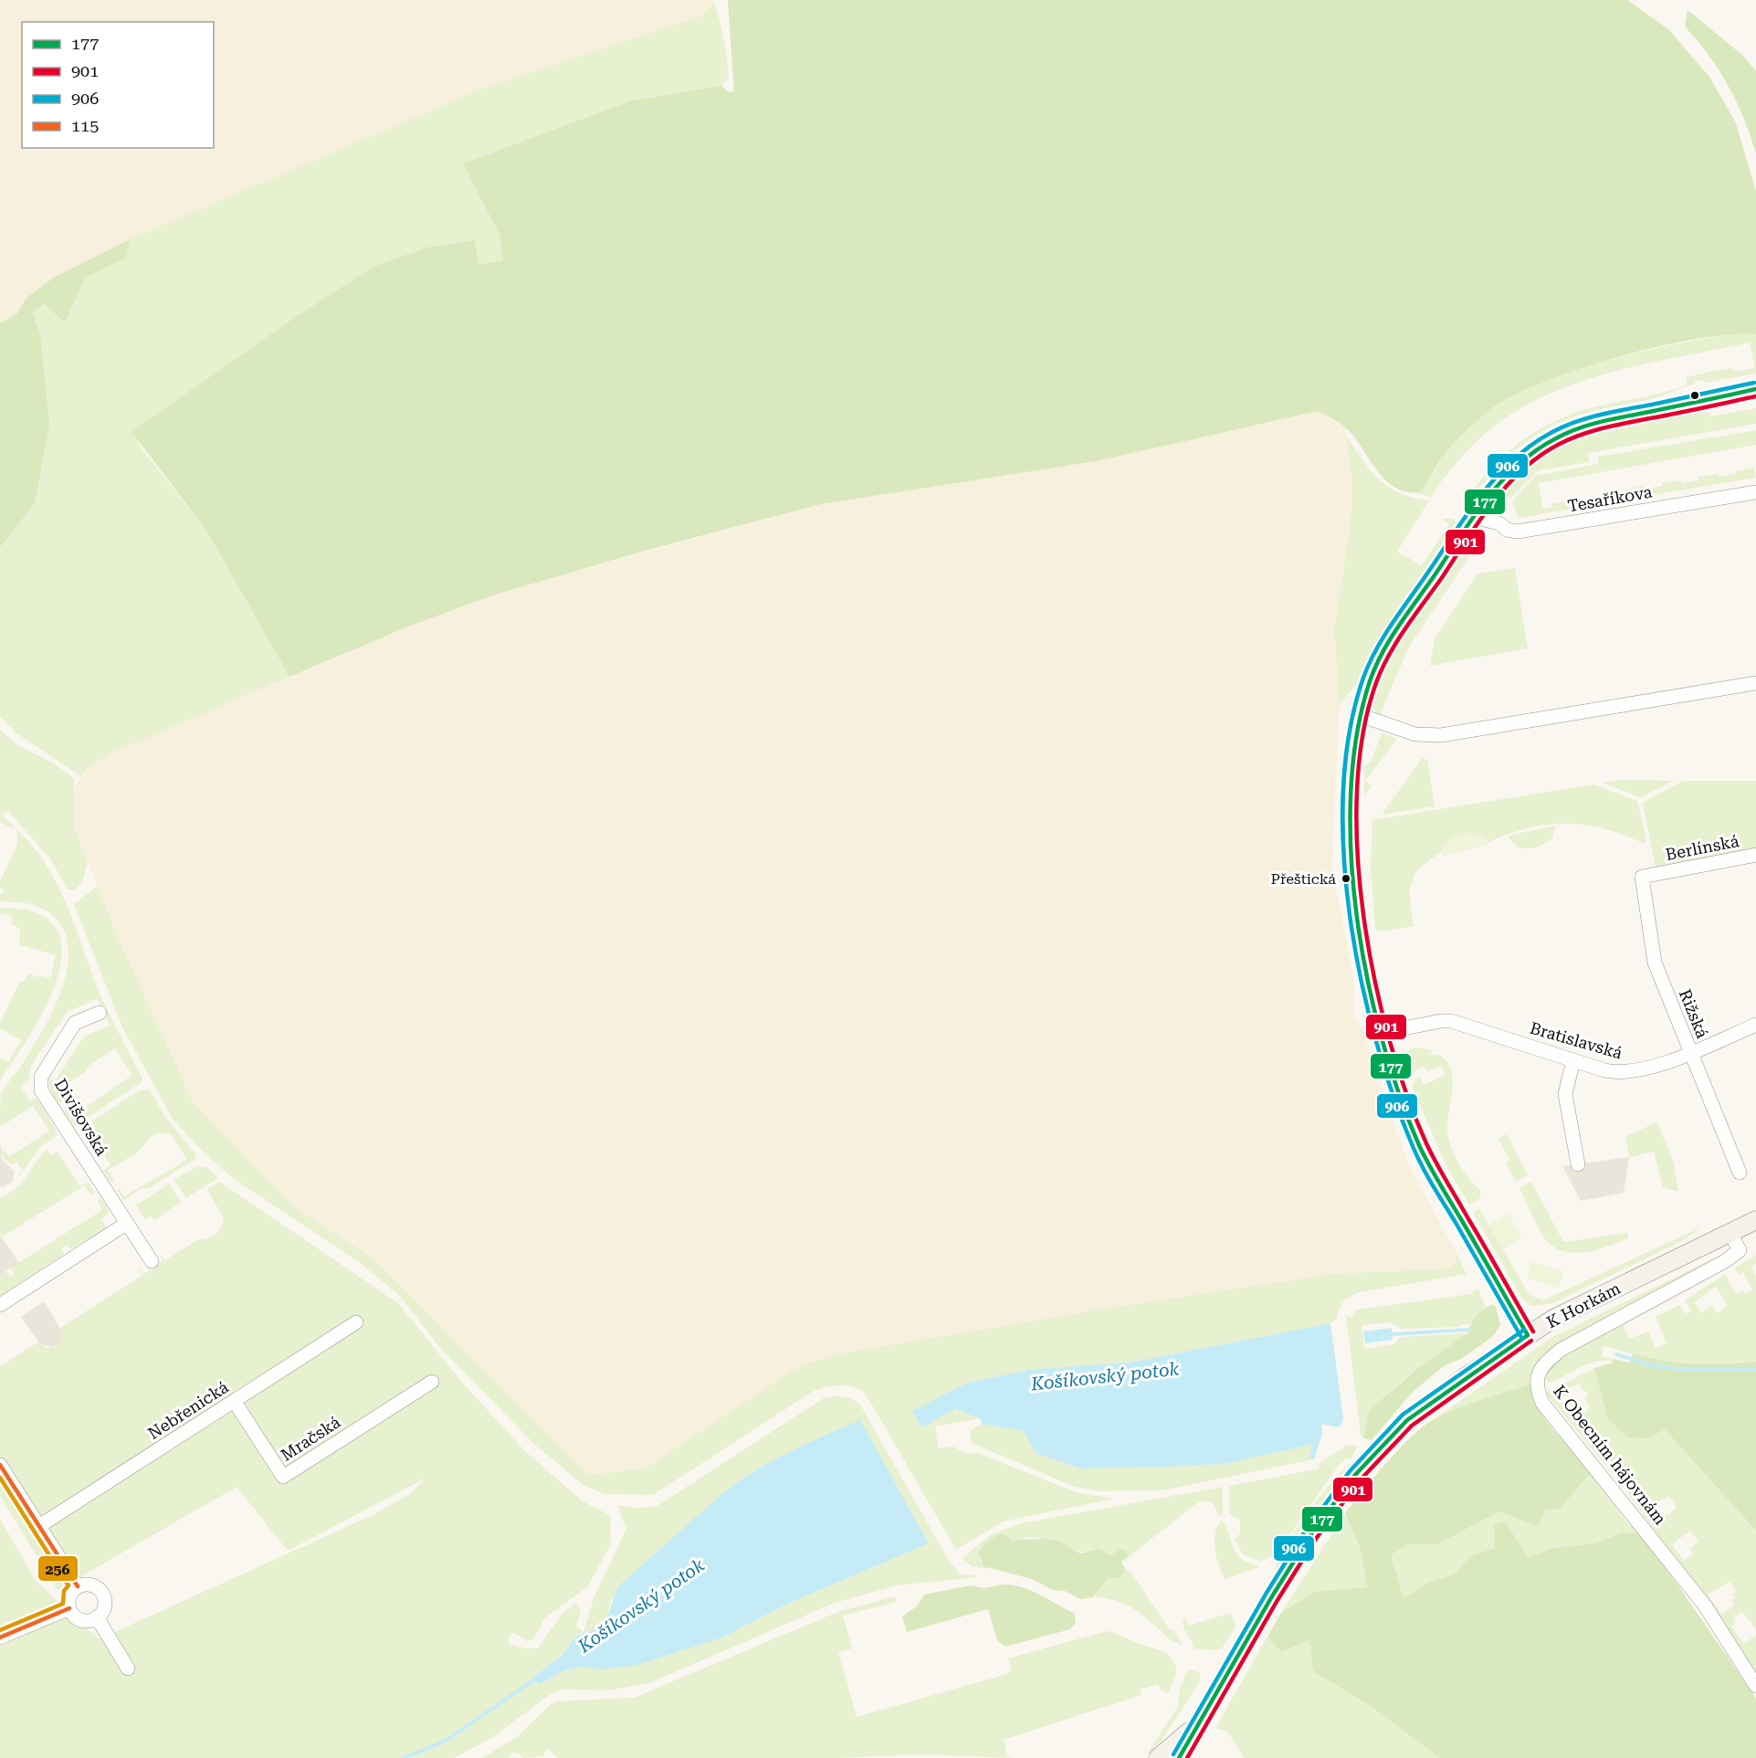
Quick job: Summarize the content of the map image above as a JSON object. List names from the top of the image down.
{
  "streets": {
    "street": [
      "Tesaříkova",
      "Berlínská",
      "Rižská",
      "Bratislavská",
      "Divišovská",
      "K Horkám",
      "Nebřenická",
      "Mračská",
      "K Obecním hájovnám"
    ]
  },
  "crossings": [
    ["Berlínská", "Rižská"],
    ["Rižská", "Bratislavská"],
    ["K Horkám", "K Obecním hájovnám"],
    ["Nebřenická", "Mračská"]
  ],
  "water": ["Košíkovský potok"],
  "places": ["Přeštická"],
  "lines": [
    "transit line 906",
    "transit line 177",
    "transit line 901",
    "transit line 115",
    "transit line 256"
  ],
  "legend": [
    "177",
    "901",
    "906",
    "115"
  ]
}
